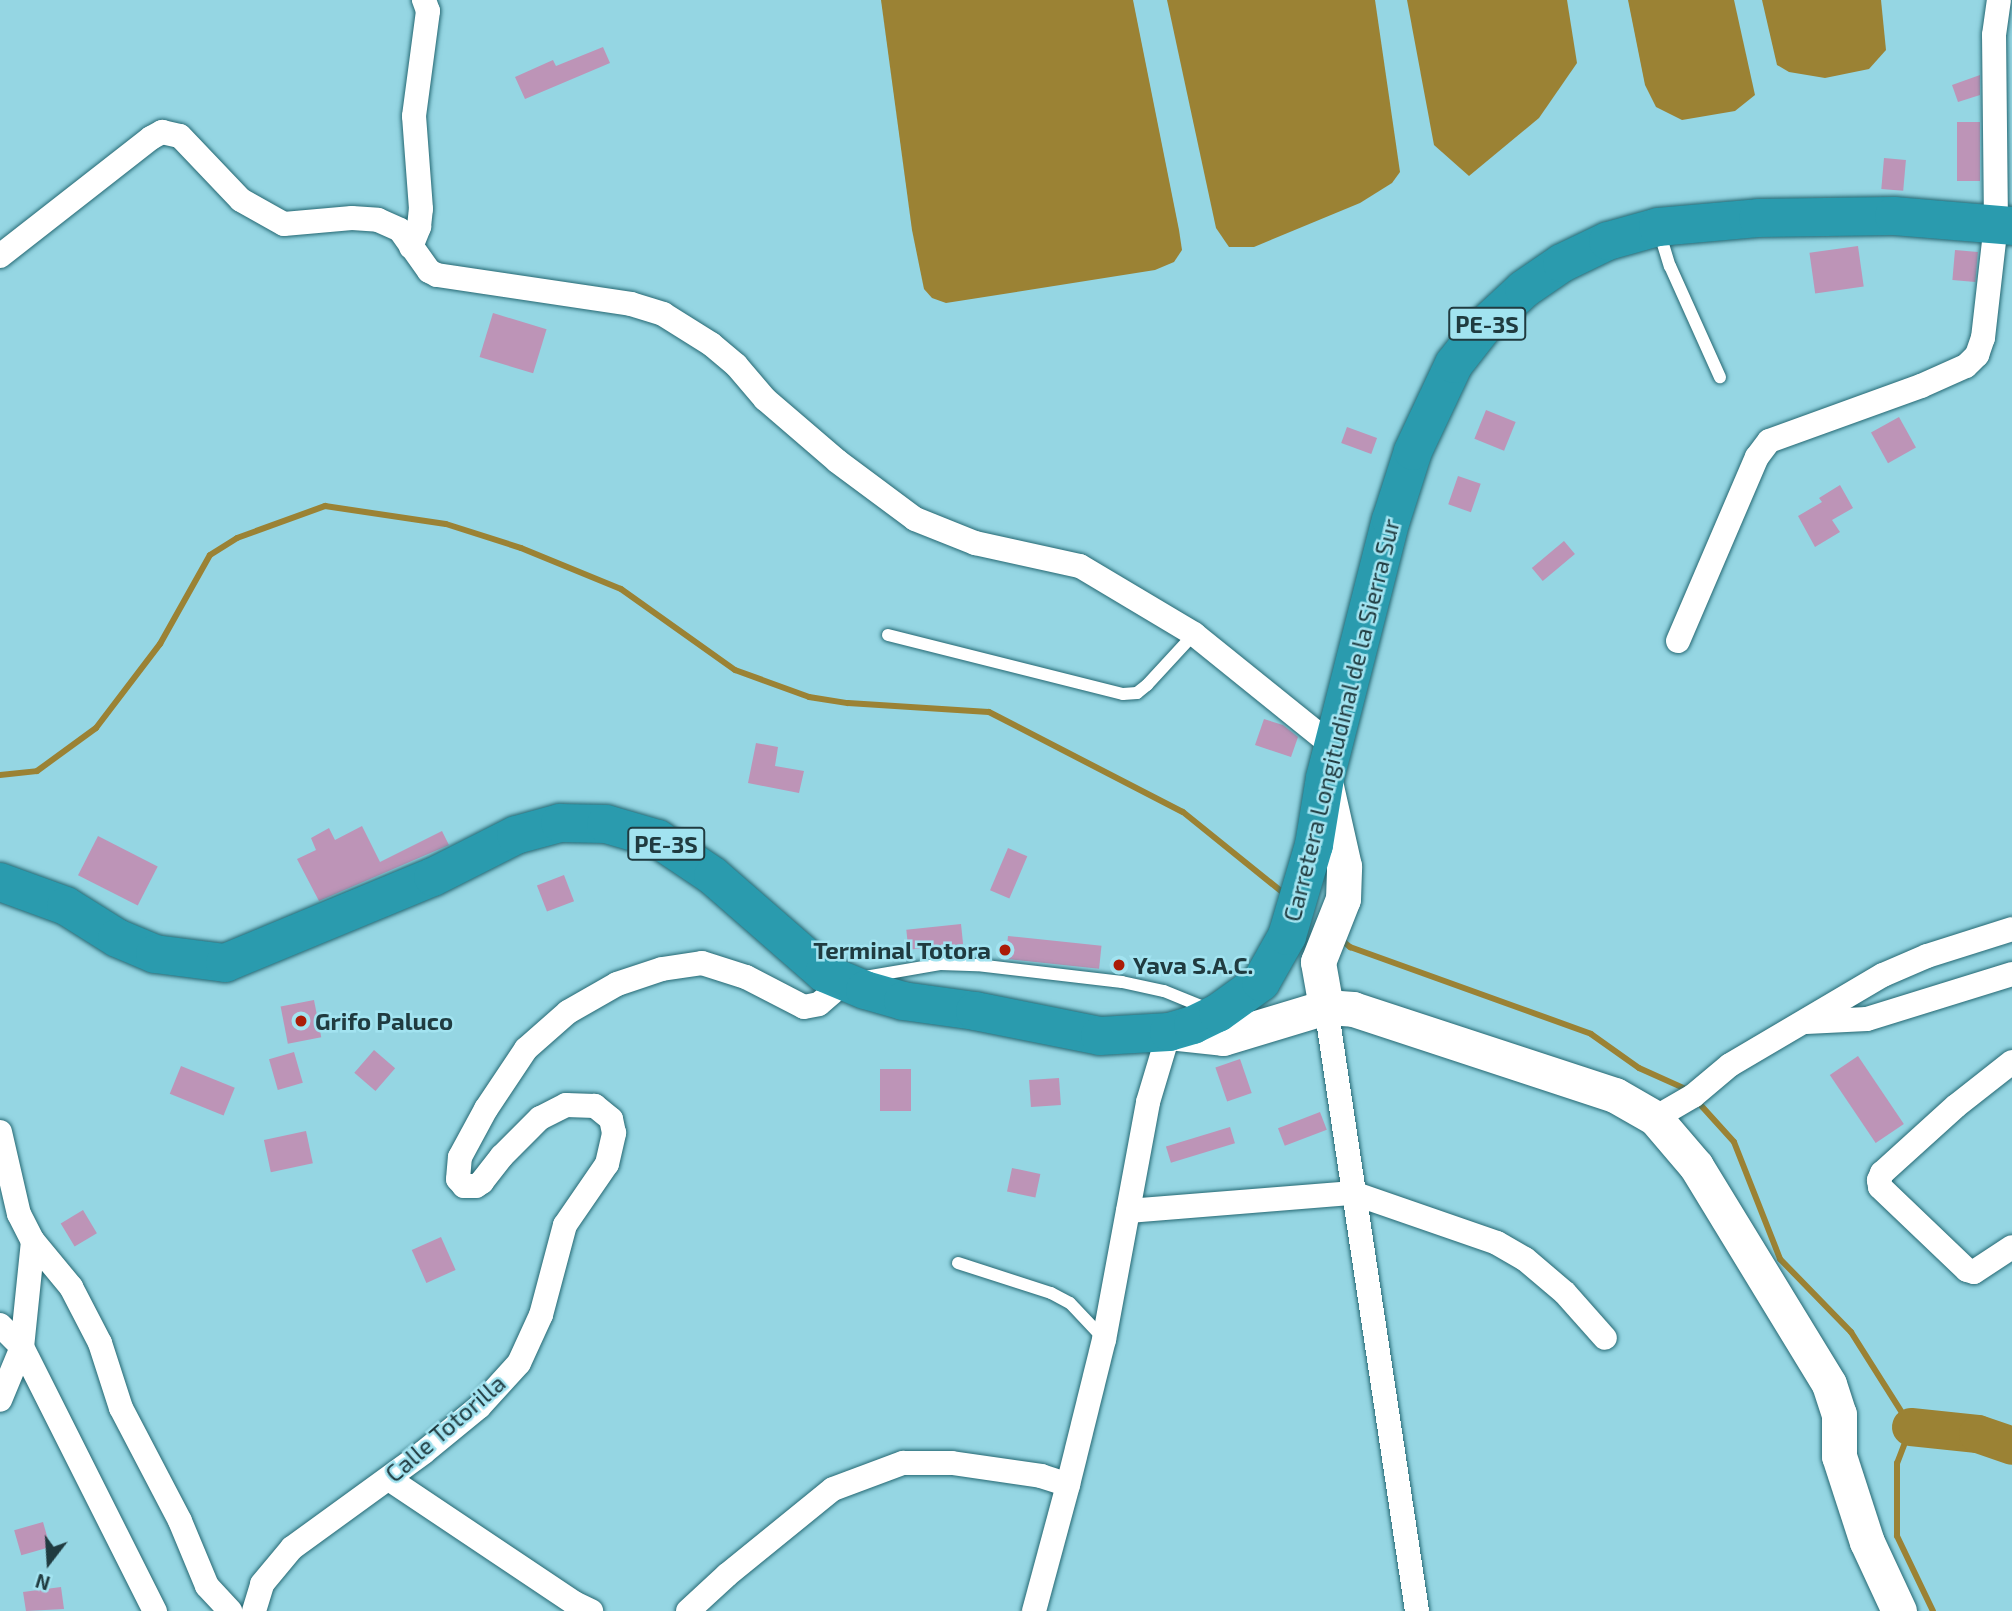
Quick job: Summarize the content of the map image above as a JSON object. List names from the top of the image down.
{
  "streets": {
    "highway": ["PE-3S", "Carretera Longitudinal de la Sierra Sur"],
    "street": ["Calle Totorilla"]
  },
  "crossings": [
    ["Carretera Longitudinal de la Sierra Sur", "Calle Totorilla"]
  ],
  "places": ["Terminal Totora", "Yava S.A.C.", "Grifo Paluco"],
  "north": "bottom"
}
